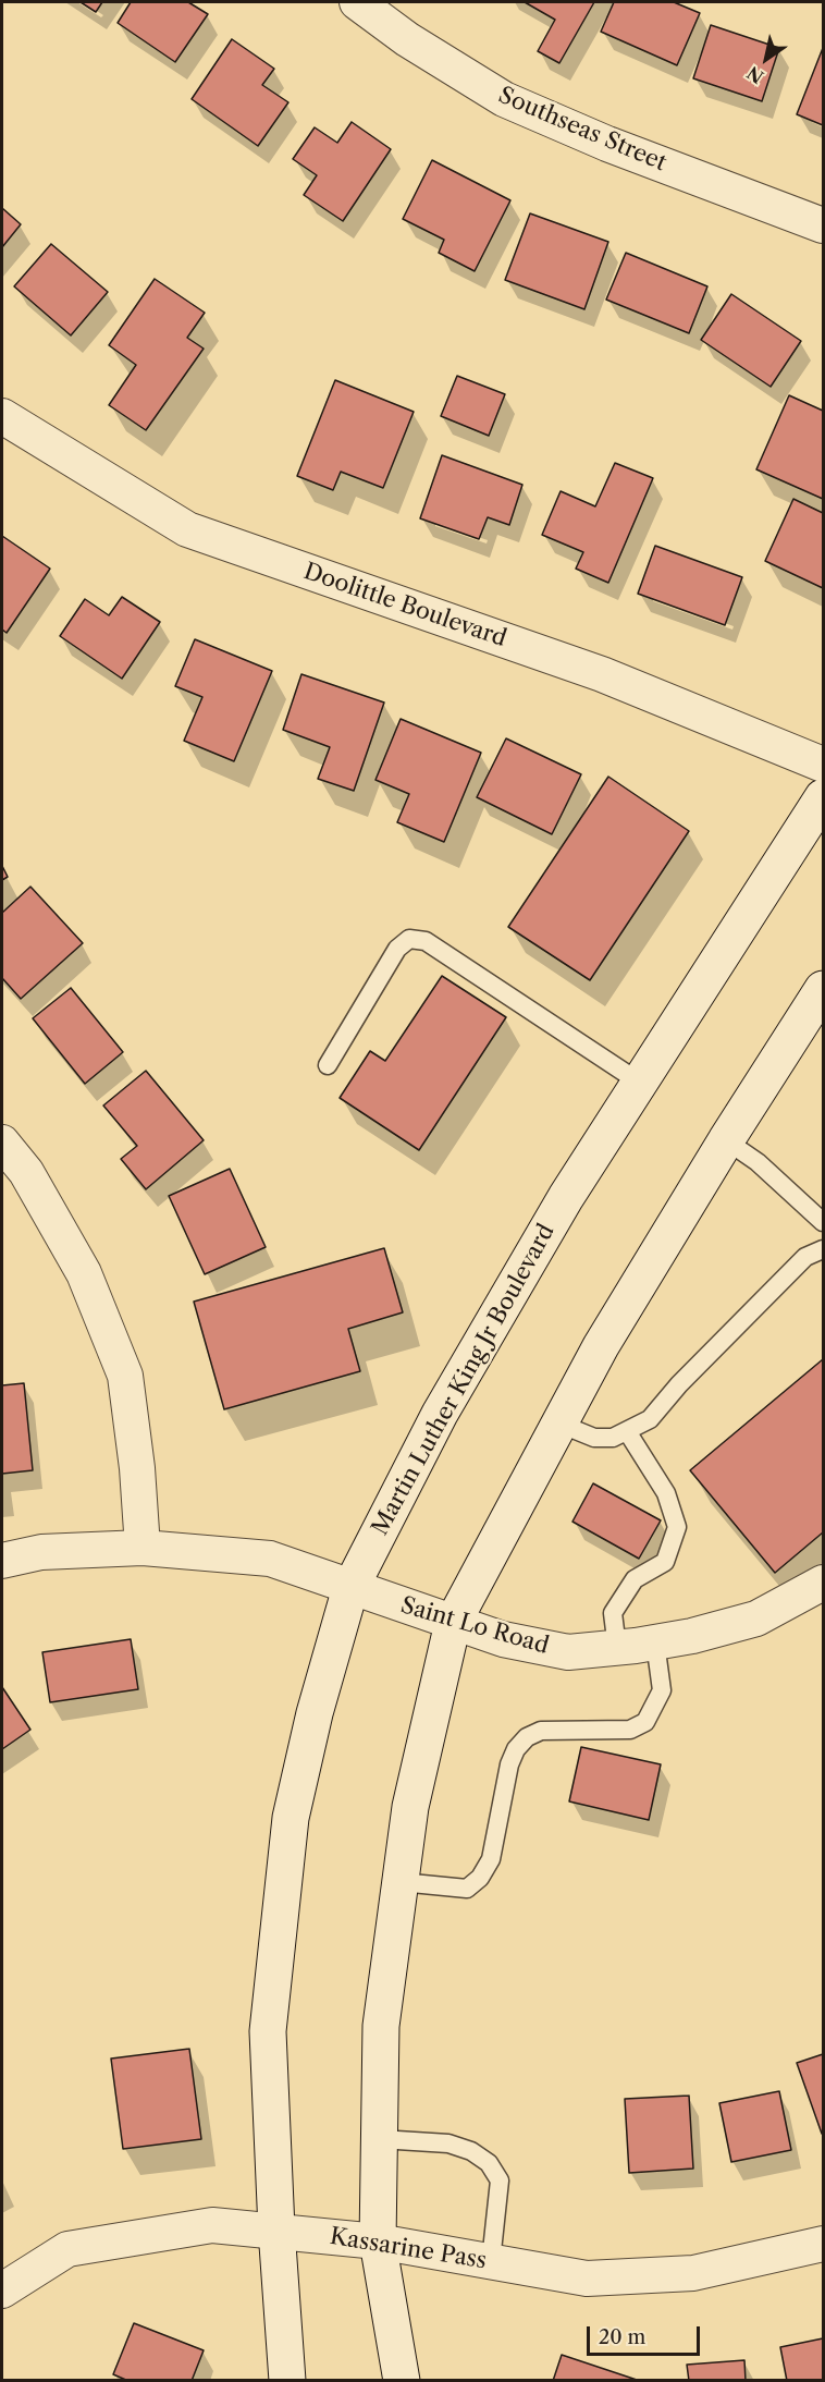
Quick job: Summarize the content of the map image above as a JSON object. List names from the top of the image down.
{
  "streets": {
    "main road": ["Martin Luther King Jr Boulevard"],
    "street": [
      "Southseas Street",
      "Doolittle Boulevard",
      "Saint Lo Road",
      "Kassarine Pass"
    ]
  },
  "crossings": [
    ["Martin Luther King Jr Boulevard", "Saint Lo Road"],
    ["Martin Luther King Jr Boulevard", "Kassarine Pass"]
  ],
  "scale_bar": "20 m",
  "north": "bottom left"
}
